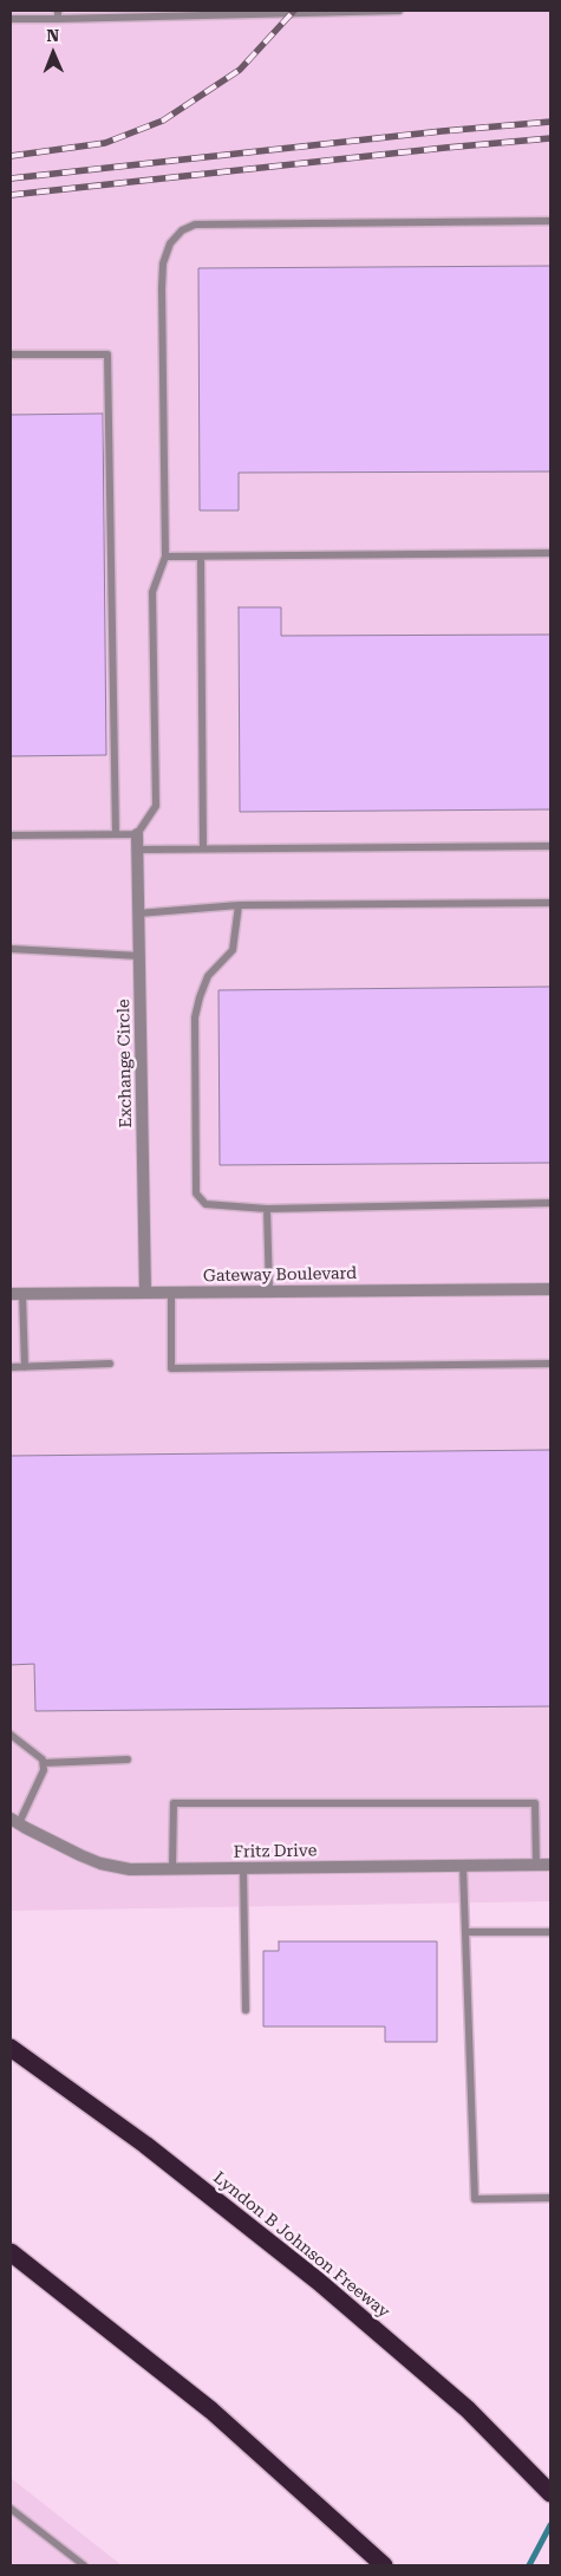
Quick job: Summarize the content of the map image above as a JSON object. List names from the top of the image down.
{
  "streets": {
    "highway": ["Lyndon B Johnson Freeway"],
    "street": ["Exchange Circle", "Gateway Boulevard", "Fritz Drive"]
  },
  "crossings": [
    ["Exchange Circle", "Gateway Boulevard"]
  ],
  "north": "top"
}
